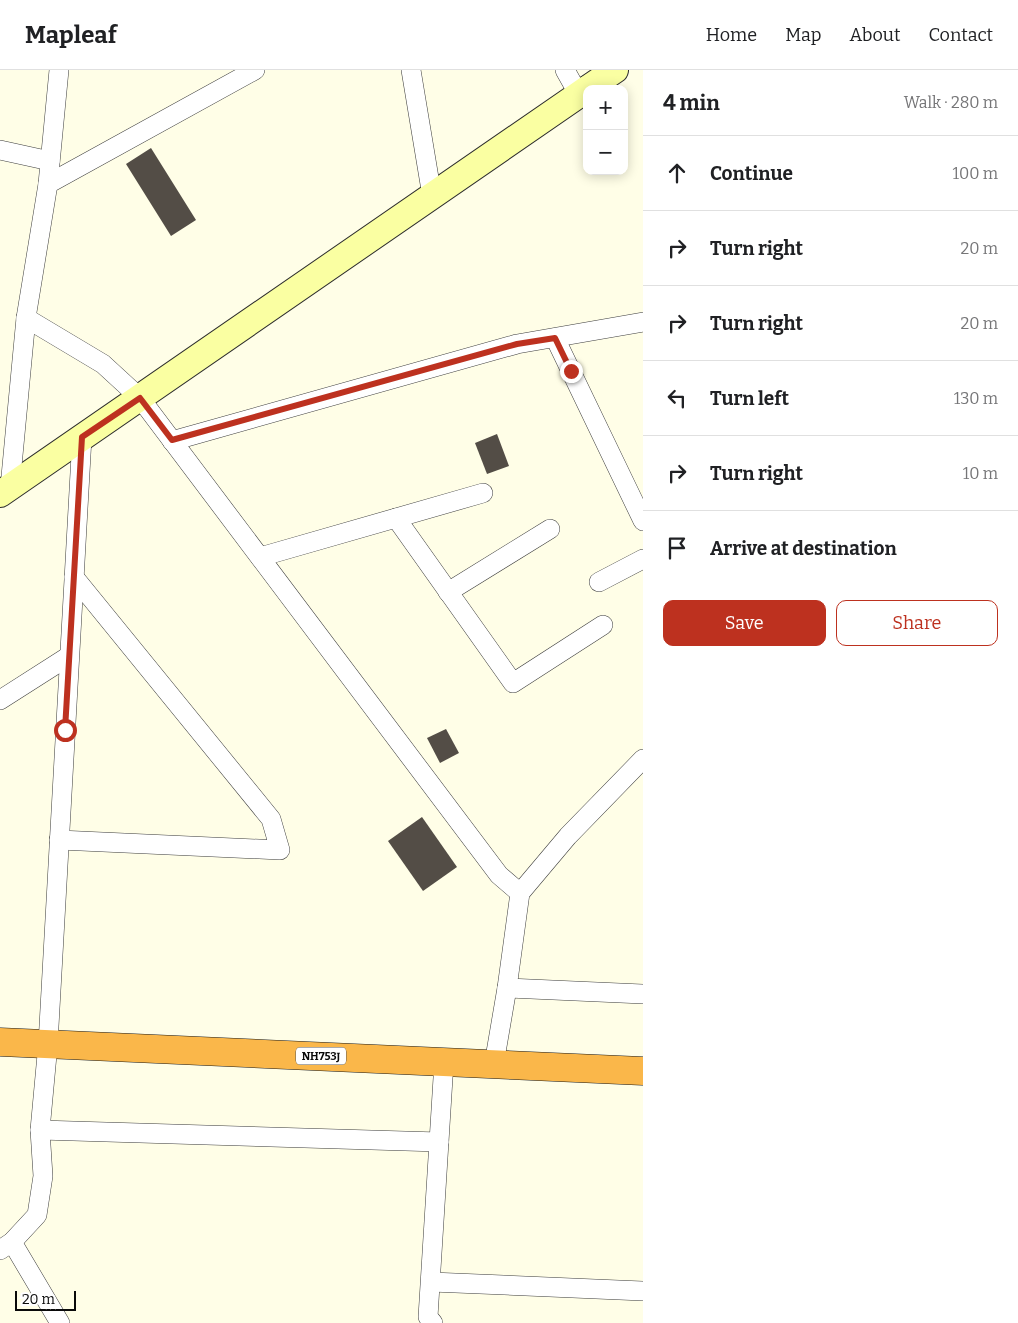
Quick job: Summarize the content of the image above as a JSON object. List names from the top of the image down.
{
  "streets": {
    "highway": ["NH753J"]
  },
  "scale_bar": "20 m",
  "page": {
    "header": "Mapleaf",
    "nav": [
      "Home",
      "Map",
      "About",
      "Contact"
    ],
    "heading": ["4 min", "Walk · 280 m"],
    "map_buttons": ["+", "−"],
    "list": [
      ["Continue", "100 m"],
      ["Turn right", "20 m"],
      ["Turn right", "20 m"],
      ["Turn left", "130 m"],
      ["Turn right", "10 m"],
      "Arrive at destination"
    ],
    "buttons": ["Save", "Share"],
    "scale": "20 m"
  }
}
